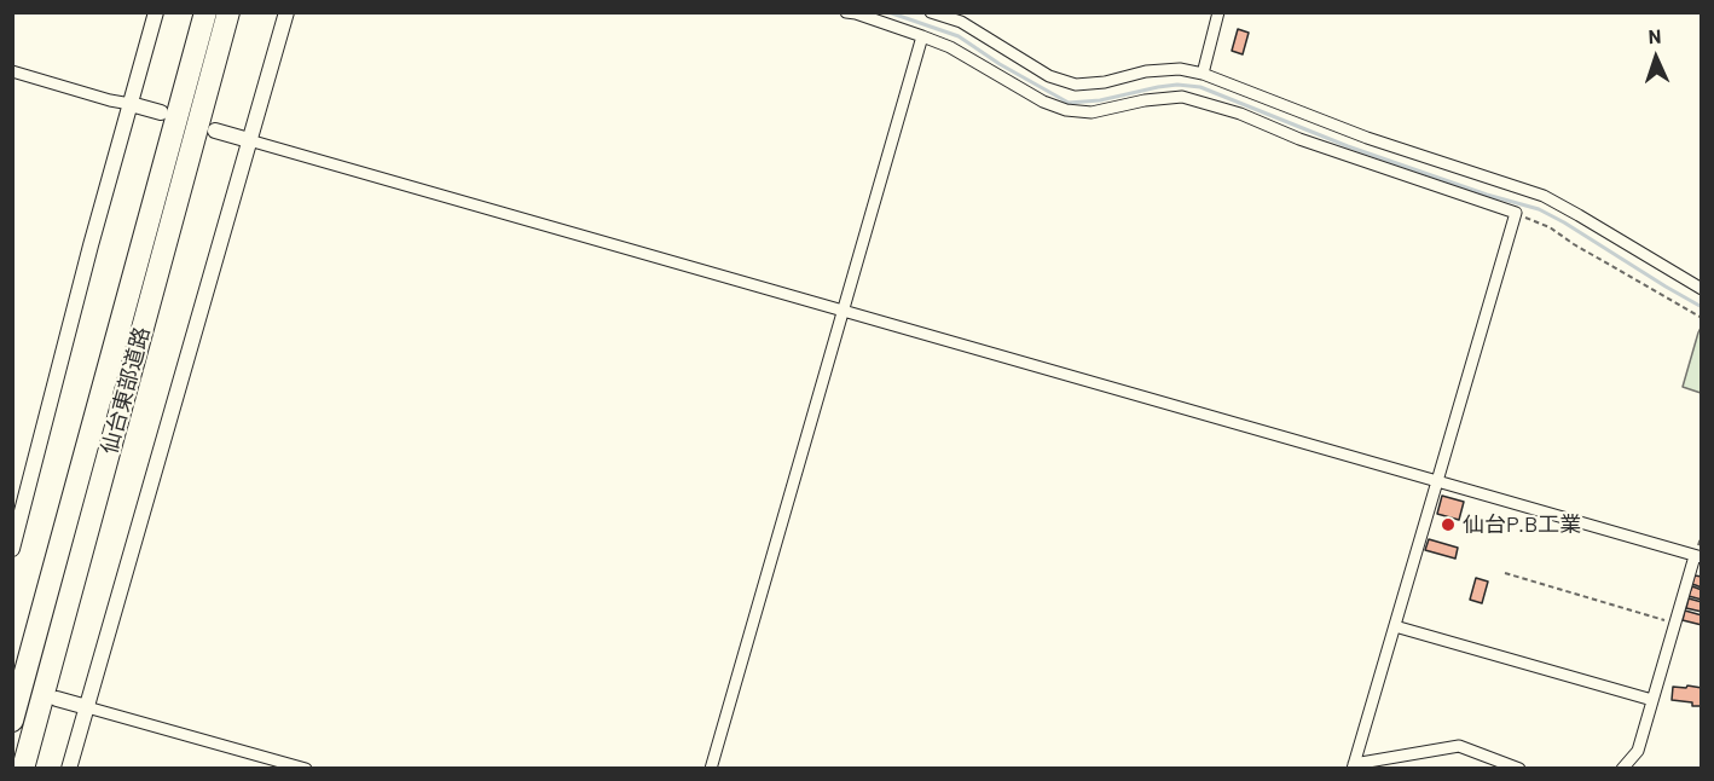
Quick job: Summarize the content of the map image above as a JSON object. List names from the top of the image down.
{
  "streets": {
    "highway": ["仙台東部道路"]
  },
  "places": ["仙台P.B工業"],
  "north": "top"
}
